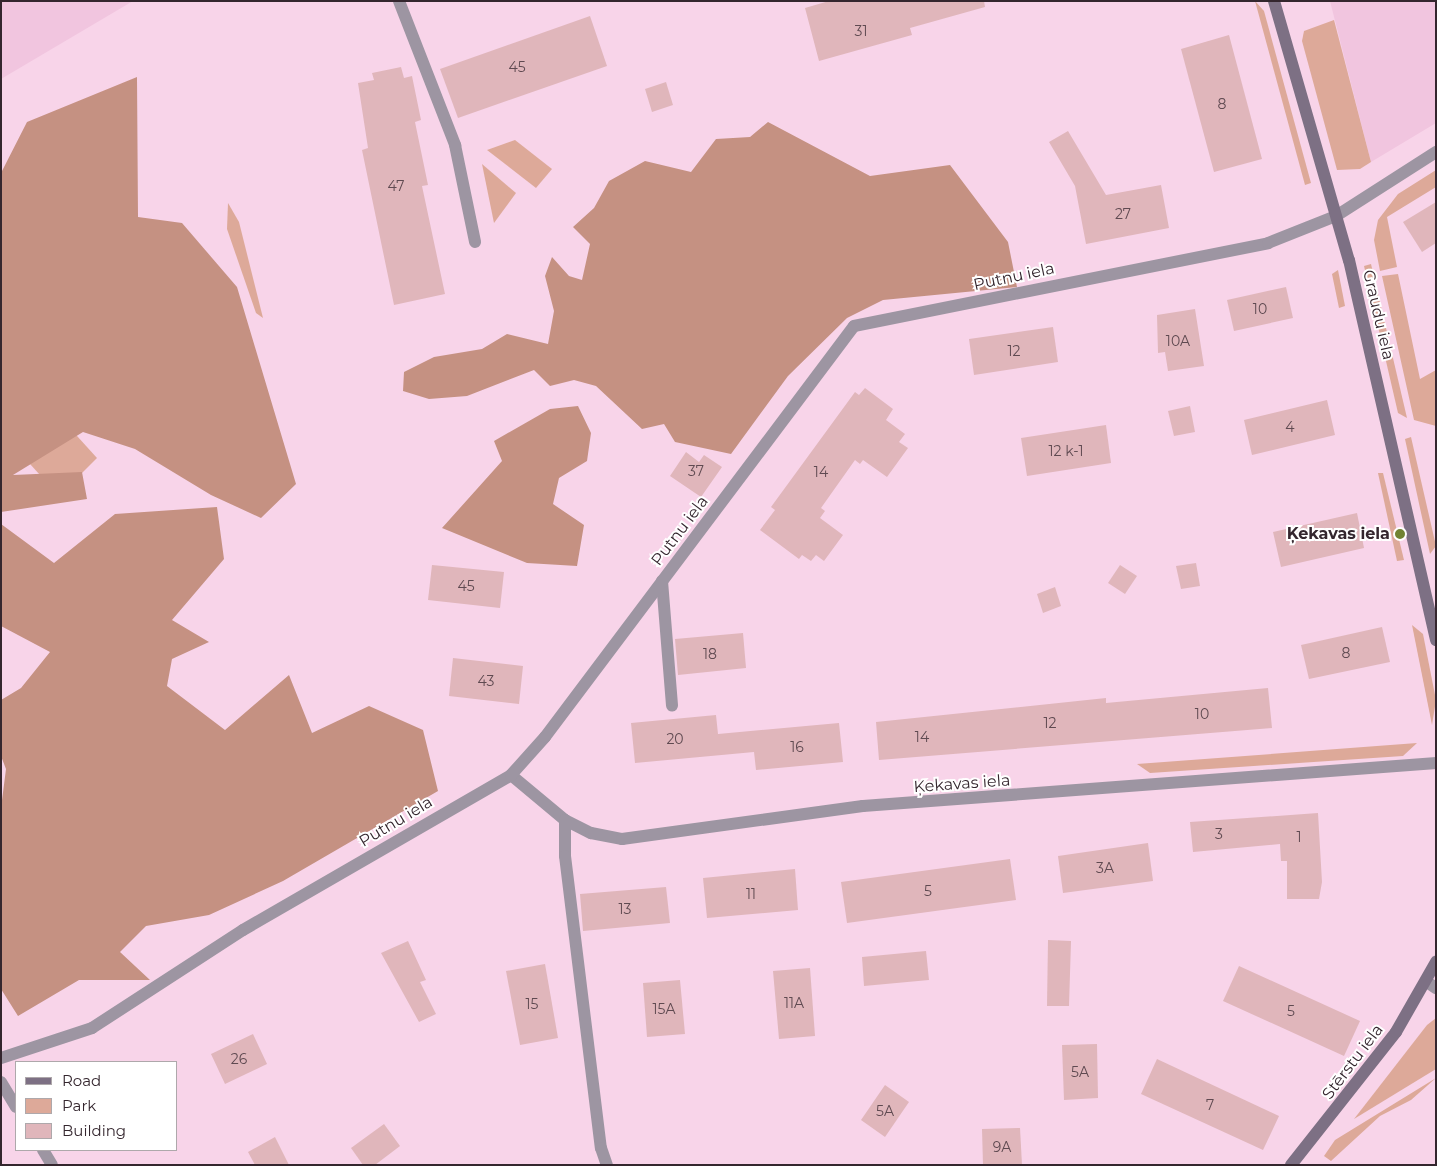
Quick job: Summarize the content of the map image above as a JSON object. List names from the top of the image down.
{
  "streets": {
    "main road": ["Graudu iela", "Stērstu iela"],
    "street": ["Putnu iela", "Ķekavas iela"]
  },
  "crossings": [
    ["Putnu iela", "Graudu iela"],
    ["Putnu iela", "Ķekavas iela"]
  ],
  "places": ["Ķekavas iela"],
  "house_numbers": [
    "31",
    "45",
    "8",
    "47",
    "27",
    "10",
    "10A",
    "12",
    "4",
    "12 k-1",
    "37",
    "14",
    "45",
    "8",
    "18",
    "43",
    "10",
    "12",
    "14",
    "20",
    "16",
    "3",
    "1",
    "3A",
    "5",
    "11",
    "13",
    "11A",
    "15",
    "15A",
    "5",
    "26",
    "5A",
    "7",
    "5A",
    "9A"
  ],
  "legend": ["Road", "Park", "Building"]
}
